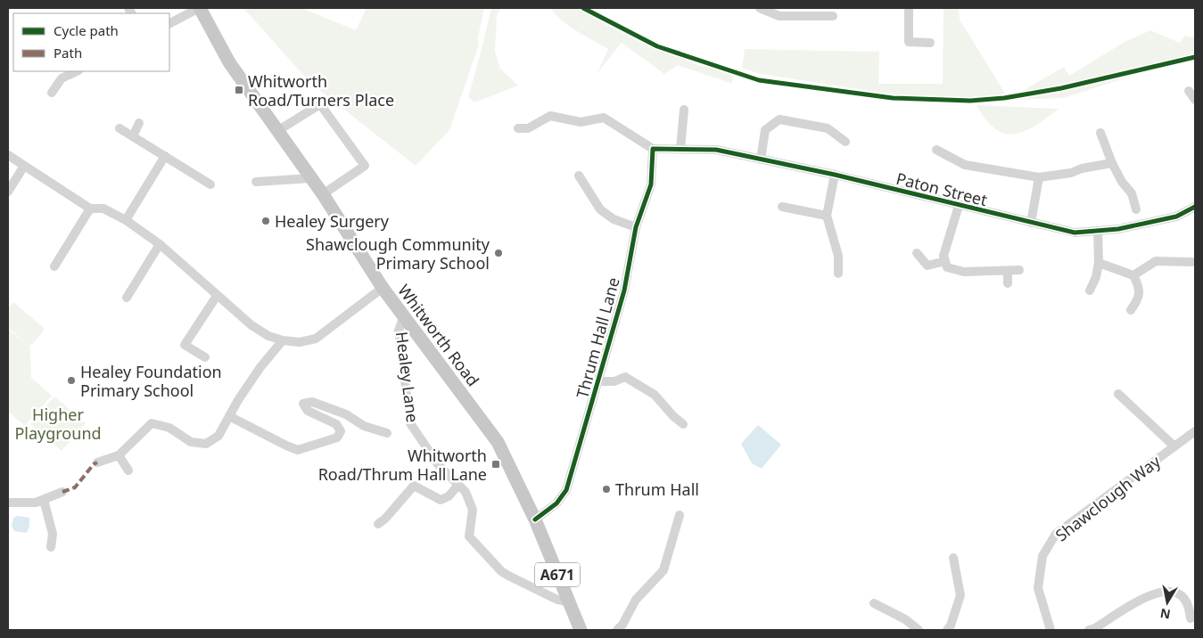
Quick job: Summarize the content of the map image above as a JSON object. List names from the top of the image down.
{
  "streets": {
    "main road": ["Whitworth Road", "A671"],
    "street": [
      "Paton Street",
      "Thrum Hall Lane",
      "Healey Lane",
      "Shawclough Way"
    ]
  },
  "crossings": [
    ["Paton Street", "Thrum Hall Lane"],
    ["Whitworth Road", "Thrum Hall Lane"],
    ["Whitworth Road", "Healey Lane"]
  ],
  "parks": ["Higher Playground"],
  "places": {
    "transit": ["Whitworth Road/Turners Place", "Whitworth Road/Thrum Hall Lane"],
    "other": [
      "Healey Surgery",
      "Shawclough Community Primary School",
      "Healey Foundation Primary School",
      "Thrum Hall"
    ]
  },
  "legend": ["Cycle path", "Path"],
  "north": "bottom"
}
